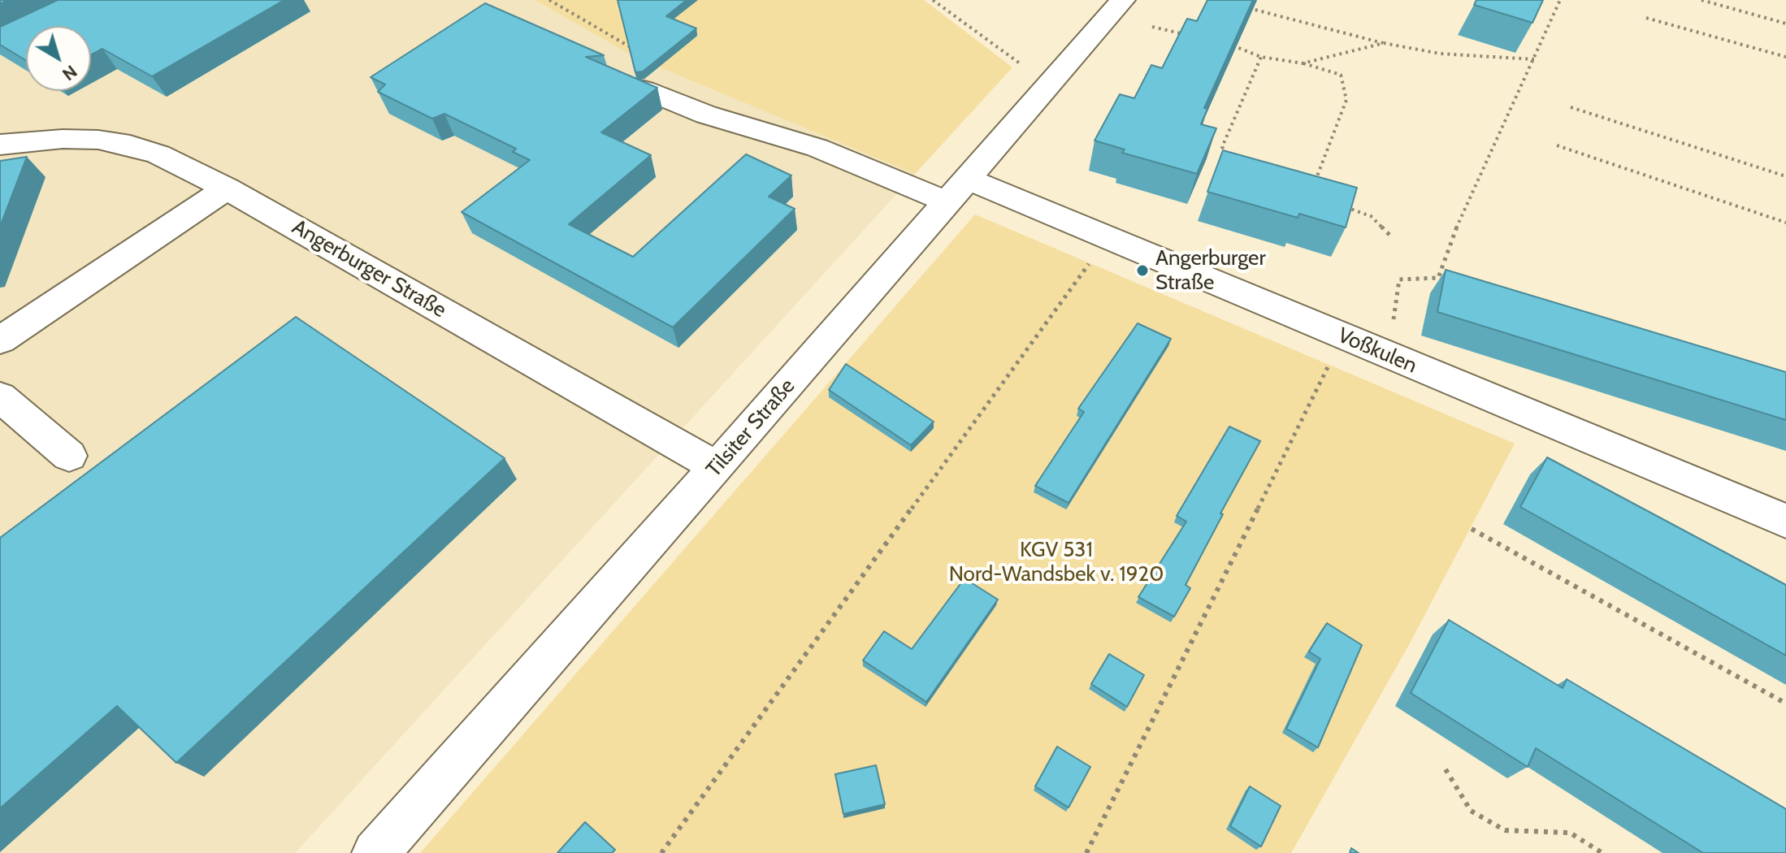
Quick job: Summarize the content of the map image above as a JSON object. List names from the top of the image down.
{
  "streets": {
    "street": ["Angerburger Straße", "Voßkulen", "Tilsiter Straße"]
  },
  "crossings": [
    ["Angerburger Straße", "Tilsiter Straße"],
    ["Voßkulen", "Tilsiter Straße"]
  ],
  "parks": ["KGV 531 Nord-Wandsbek v. 1920"],
  "places": ["Angerburger Straße"],
  "north": "bottom right"
}
